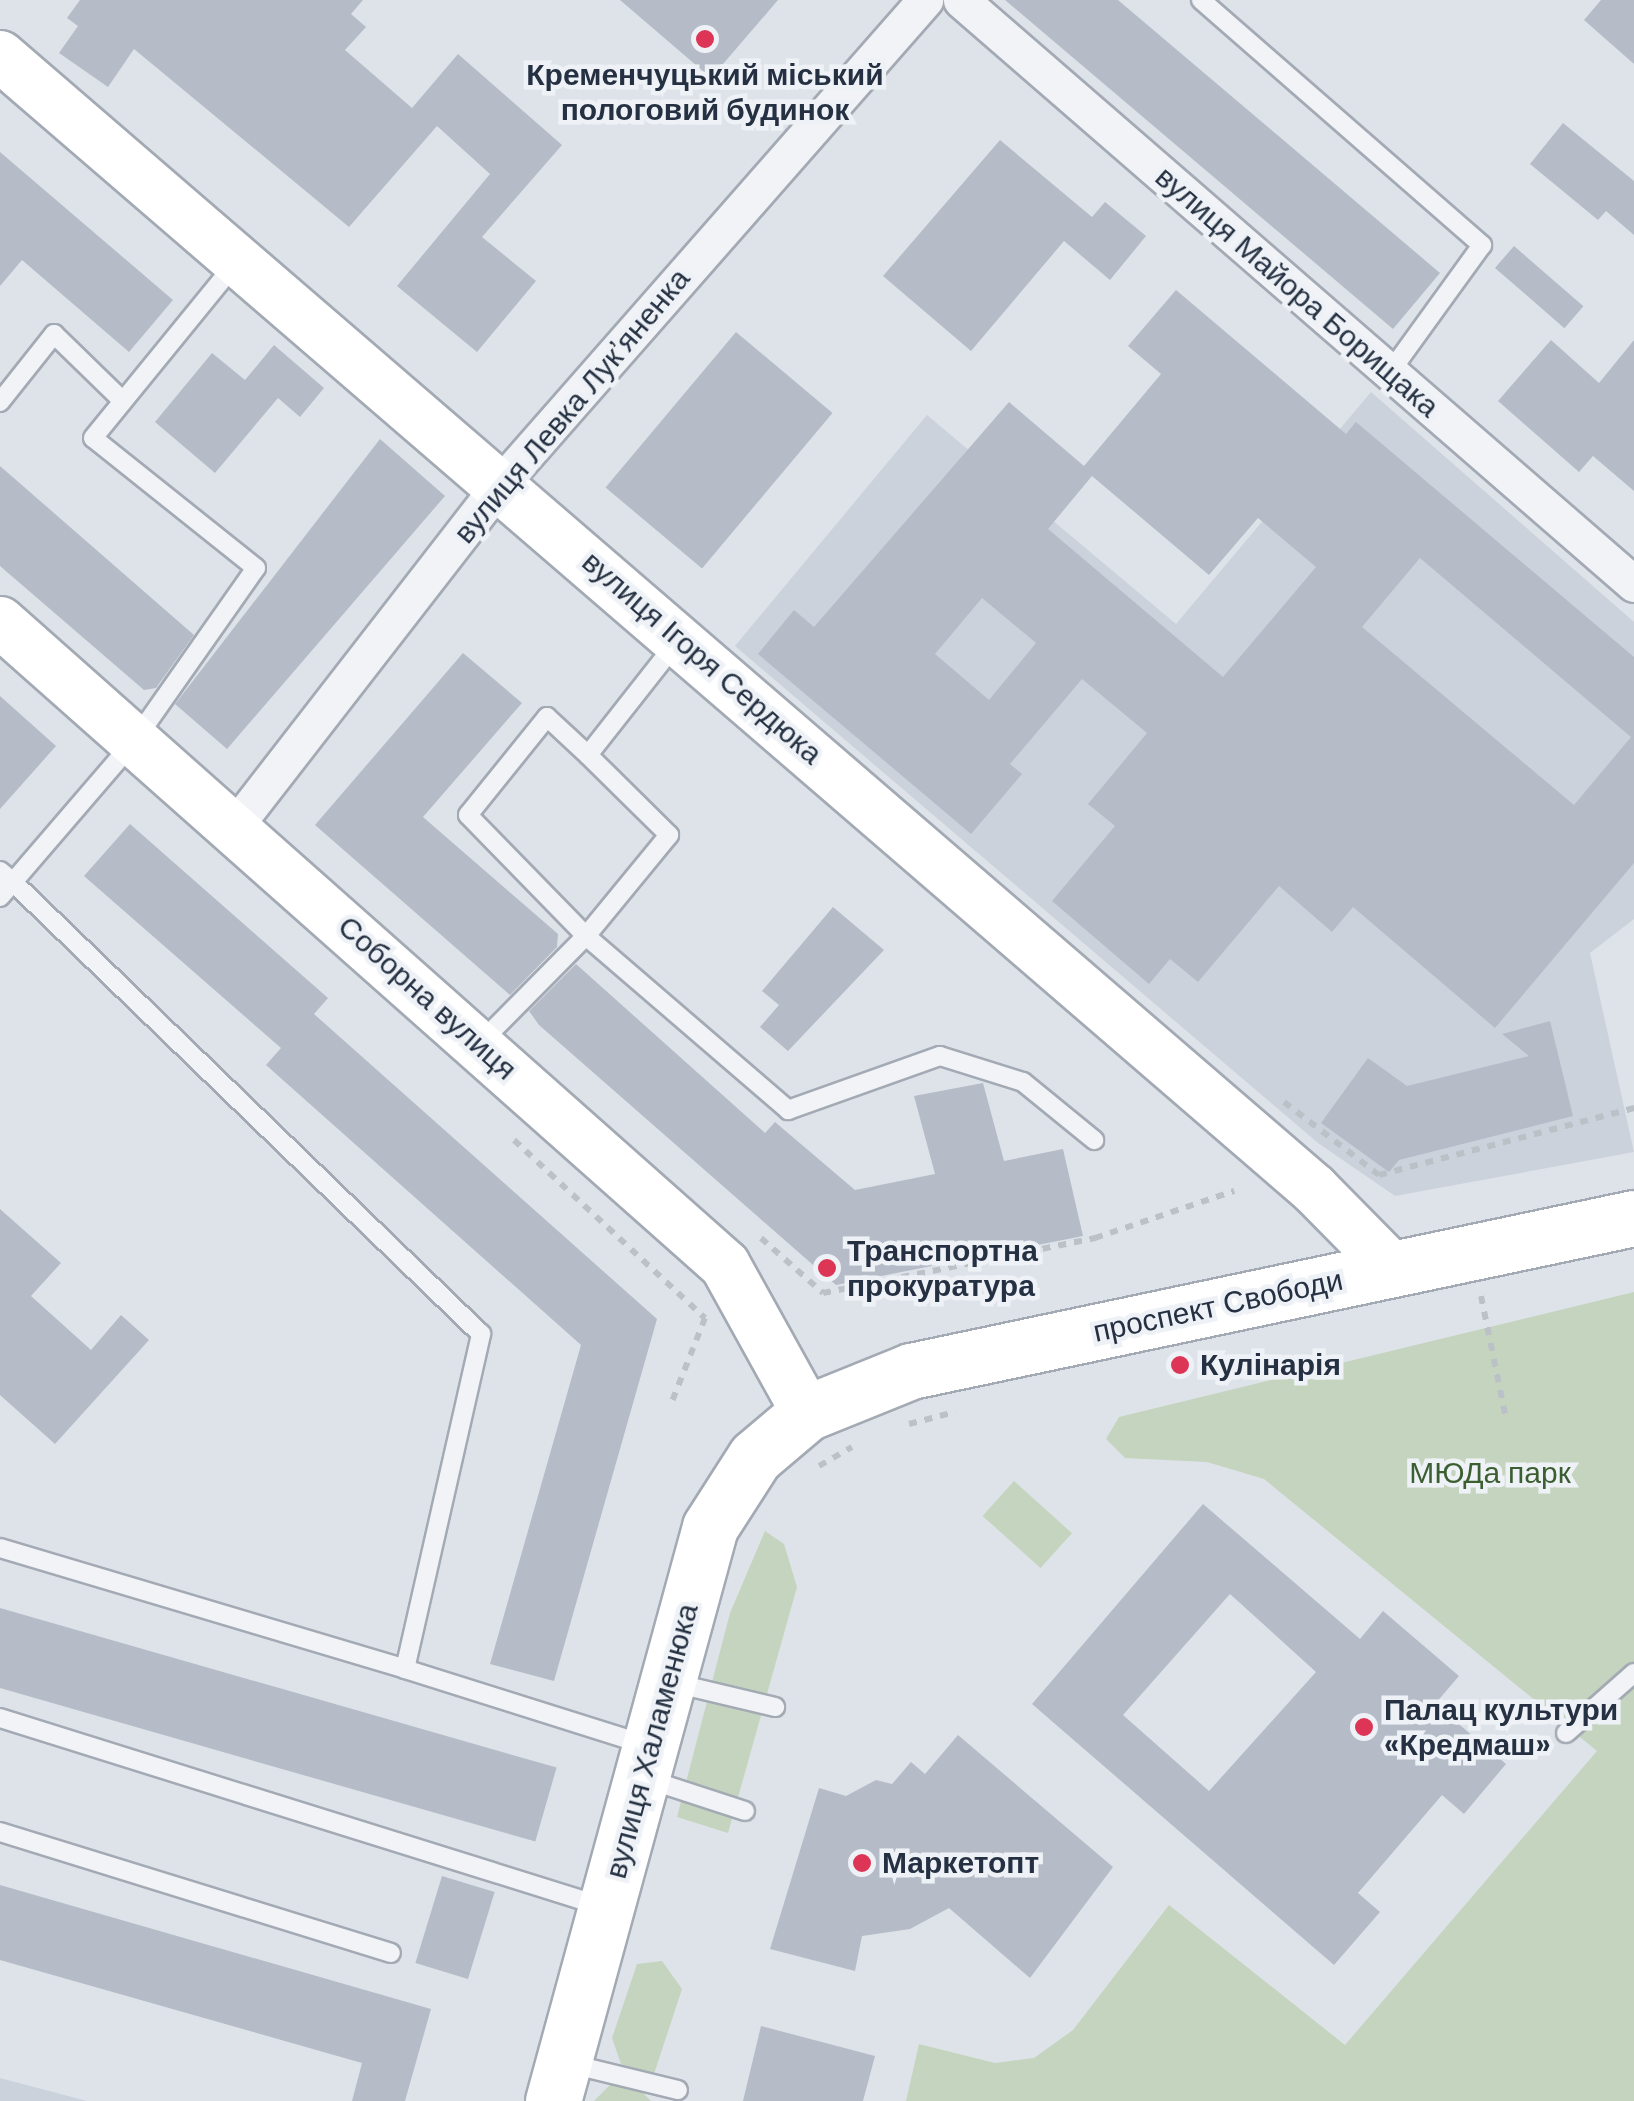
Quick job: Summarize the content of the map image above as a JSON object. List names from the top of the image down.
{
  "streets": {
    "highway": ["проспект Свободи", "вулиця Халаменюка"],
    "street": [
      "вулиця Майора Борищака",
      "вулиця Левка Лукʼяненка",
      "вулиця Ігоря Сердюка",
      "Соборна вулиця"
    ]
  },
  "crossings": [
    ["вулиця Левка Лукʼяненка", "вулиця Ігоря Сердюка"],
    ["вулиця Левка Лукʼяненка", "Соборна вулиця"],
    ["вулиця Ігоря Сердюка", "проспект Свободи"],
    ["Соборна вулиця", "проспект Свободи"],
    ["Соборна вулиця", "вулиця Халаменюка"],
    ["проспект Свободи", "вулиця Халаменюка"]
  ],
  "parks": ["МЮДа парк"],
  "places": [
    "Кременчуцький міський пологовий будинок",
    "Транспортна прокуратура",
    "Кулінарія",
    "Палац культури «Кредмаш»",
    "Маркетопт"
  ]
}
